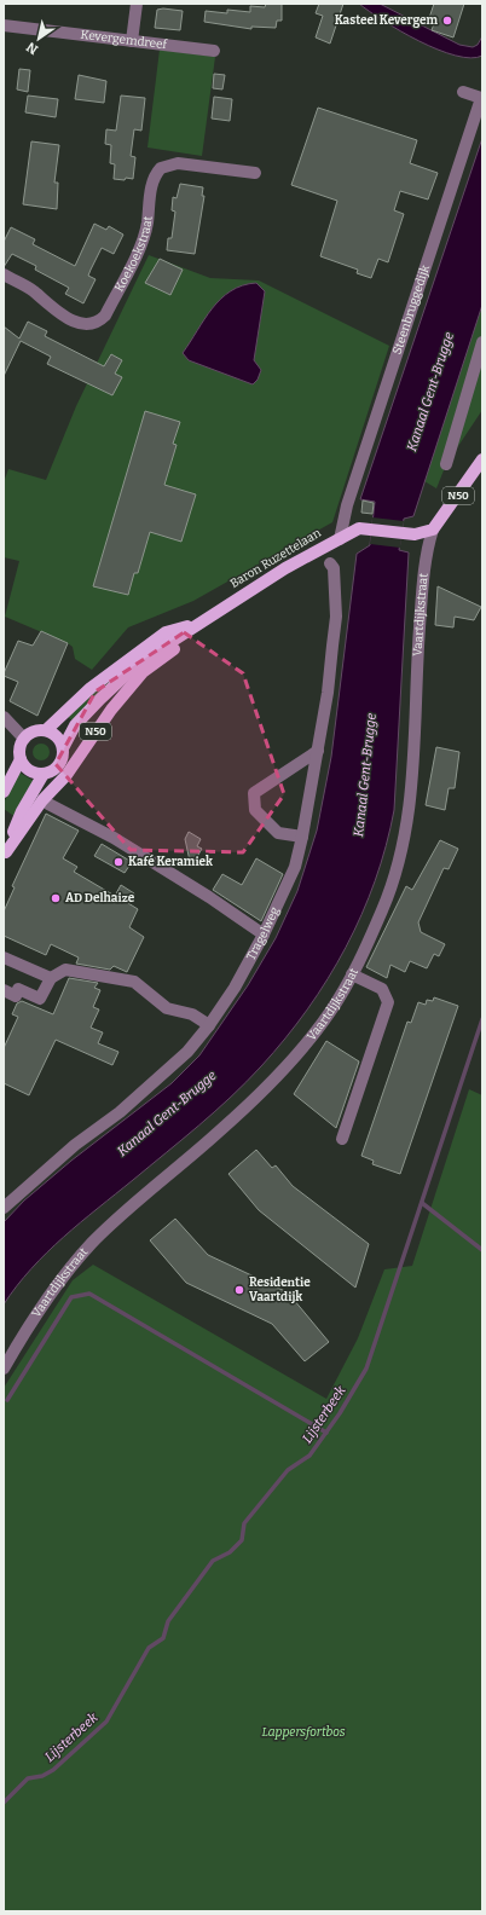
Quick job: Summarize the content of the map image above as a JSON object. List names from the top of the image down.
{
  "streets": {
    "main road": ["N50", "Baron Ruzettelaan"],
    "street": [
      "Kevergemdreef",
      "Koekoekstraat",
      "Steenbruggedijk",
      "Vaartdijkstraat",
      "Tragelweg"
    ]
  },
  "crossings": [
    ["Steenbruggedijk", "Baron Ruzettelaan"],
    ["N50", "Baron Ruzettelaan"],
    ["N50", "Vaartdijkstraat"],
    ["Baron Ruzettelaan", "Vaartdijkstraat"]
  ],
  "water": ["Kanaal Gent-Brugge", "Lijsterbeek"],
  "parks": ["Lappersfortbos"],
  "places": [
    "Kasteel Kevergem",
    "Kafé Keramiek",
    "AD Delhaize",
    "Residentie Vaartdijk"
  ],
  "north": "bottom left"
}
